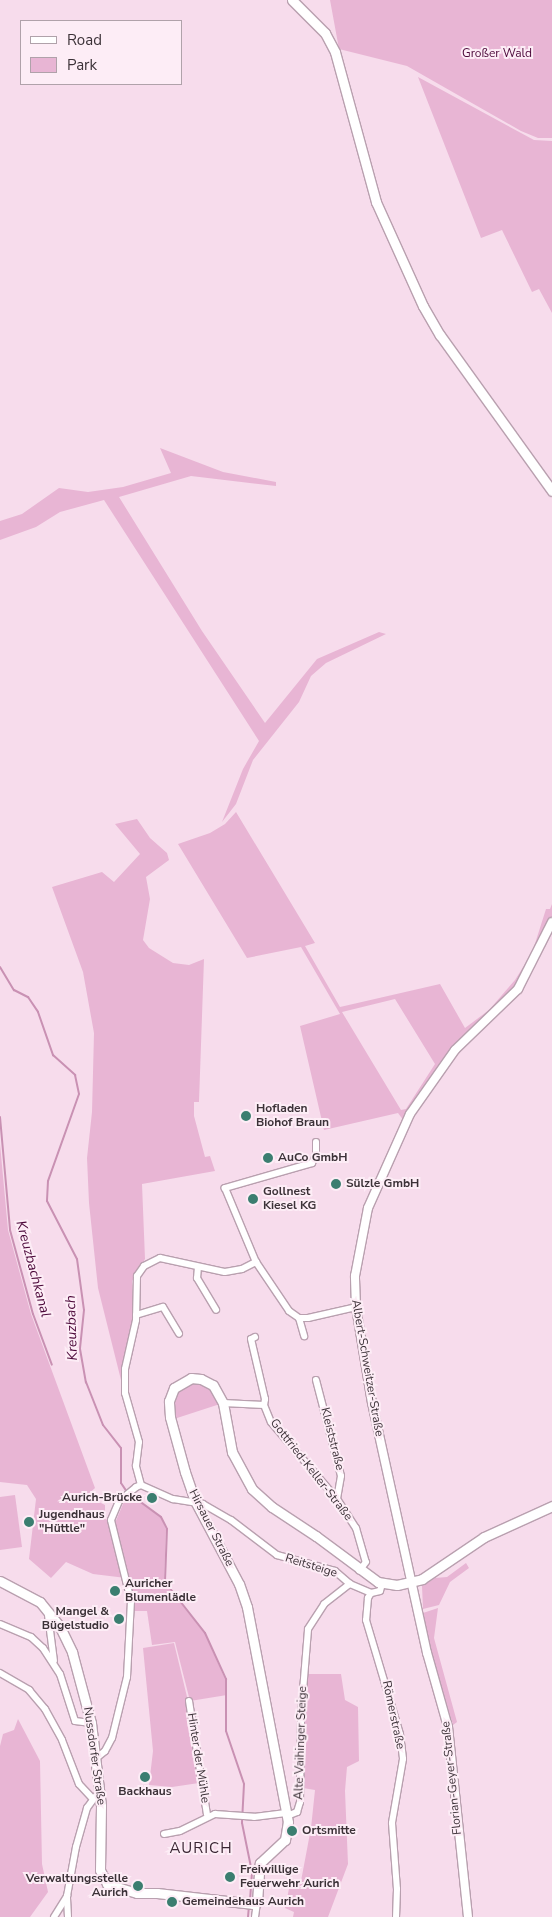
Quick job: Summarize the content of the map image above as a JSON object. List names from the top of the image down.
{
  "streets": {
    "main road": ["Hirsauer Straße", "Nussdorfer Straße"],
    "street": [
      "Albert-Schweitzer-Straße",
      "Kleiststraße",
      "Gottfried-Keller-Straße",
      "Reitsteige",
      "Römerstraße",
      "Alte Vaihinger Steige",
      "Hinter der Mühle",
      "Florian-Geyer-Straße"
    ]
  },
  "crossings": [
    ["Albert-Schweitzer-Straße", "Florian-Geyer-Straße"],
    ["Kleiststraße", "Gottfried-Keller-Straße"],
    ["Gottfried-Keller-Straße", "Hirsauer Straße"],
    ["Hirsauer Straße", "Reitsteige"],
    ["Hirsauer Straße", "Alte Vaihinger Steige"],
    ["Hirsauer Straße", "Nussdorfer Straße"],
    ["Reitsteige", "Alte Vaihinger Steige"]
  ],
  "districts": ["AURICH"],
  "water": ["Kreuzbachkanal", "Kreuzbach"],
  "parks": ["Großer Wald"],
  "places": [
    "Hofladen Biohof Braun",
    "AuCo GmbH",
    "Sülzle GmbH",
    "Gollnest Kiesel KG",
    "Aurich-Brücke",
    "Jugendhaus \"Hüttle\"",
    "Auricher Blumenlädle",
    "Mangel & Bügelstudio",
    "Backhaus",
    "Ortsmitte",
    "Freiwillige Feuerwehr Aurich",
    "Verwaltungsstelle Aurich",
    "Gemeindehaus Aurich"
  ],
  "legend": ["Road", "Park"]
}
